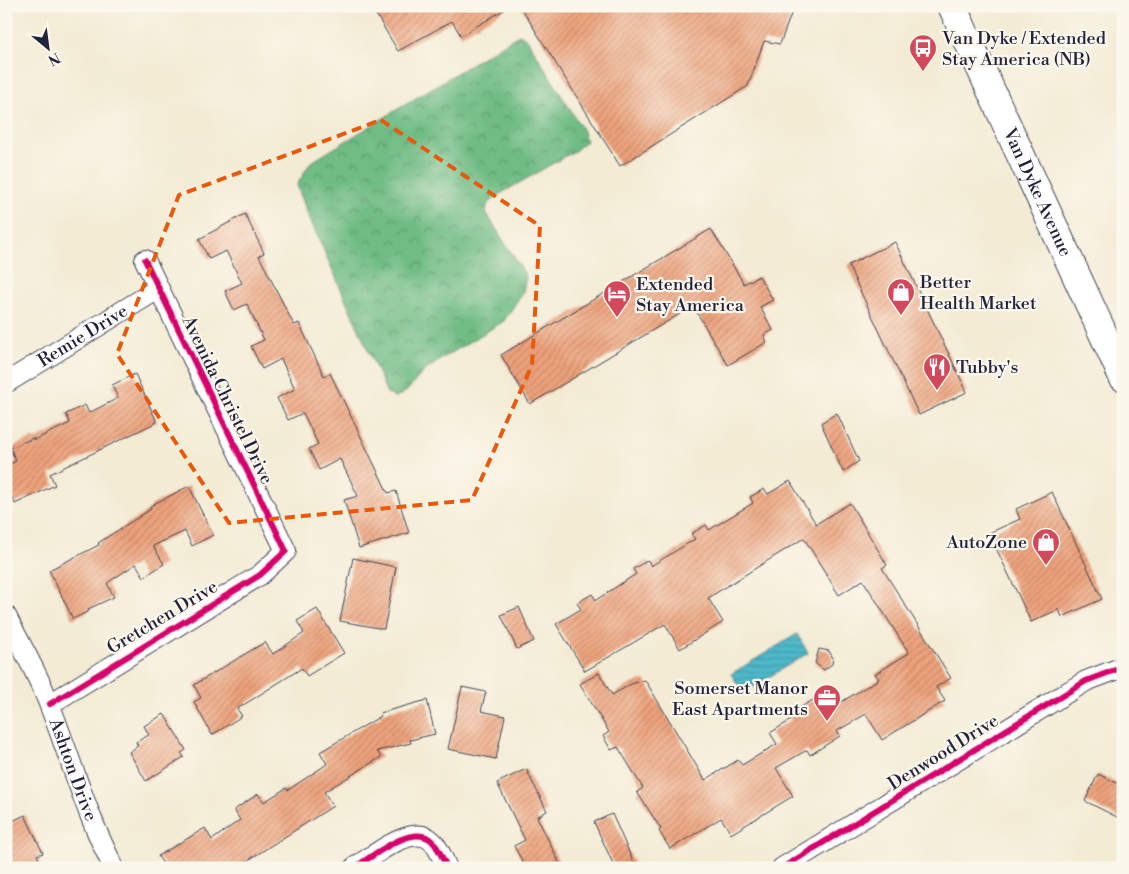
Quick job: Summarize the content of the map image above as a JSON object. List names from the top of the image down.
{
  "streets": {
    "main road": ["Van Dyke Avenue"],
    "street": [
      "Remie Drive",
      "Avenida Christel Drive",
      "Gretchen Drive",
      "Denwood Drive",
      "Ashton Drive"
    ]
  },
  "crossings": [
    ["Remie Drive", "Avenida Christel Drive"],
    ["Avenida Christel Drive", "Gretchen Drive"],
    ["Gretchen Drive", "Ashton Drive"]
  ],
  "places": {
    "bus stop": ["Van Dyke / Extended Stay America (NB)"],
    "shop": ["Better Health Market", "AutoZone"],
    "hotel": ["Extended Stay America"],
    "restaurant": ["Tubby's"],
    "office": ["Somerset Manor East Apartments"]
  },
  "north": "bottom right"
}
